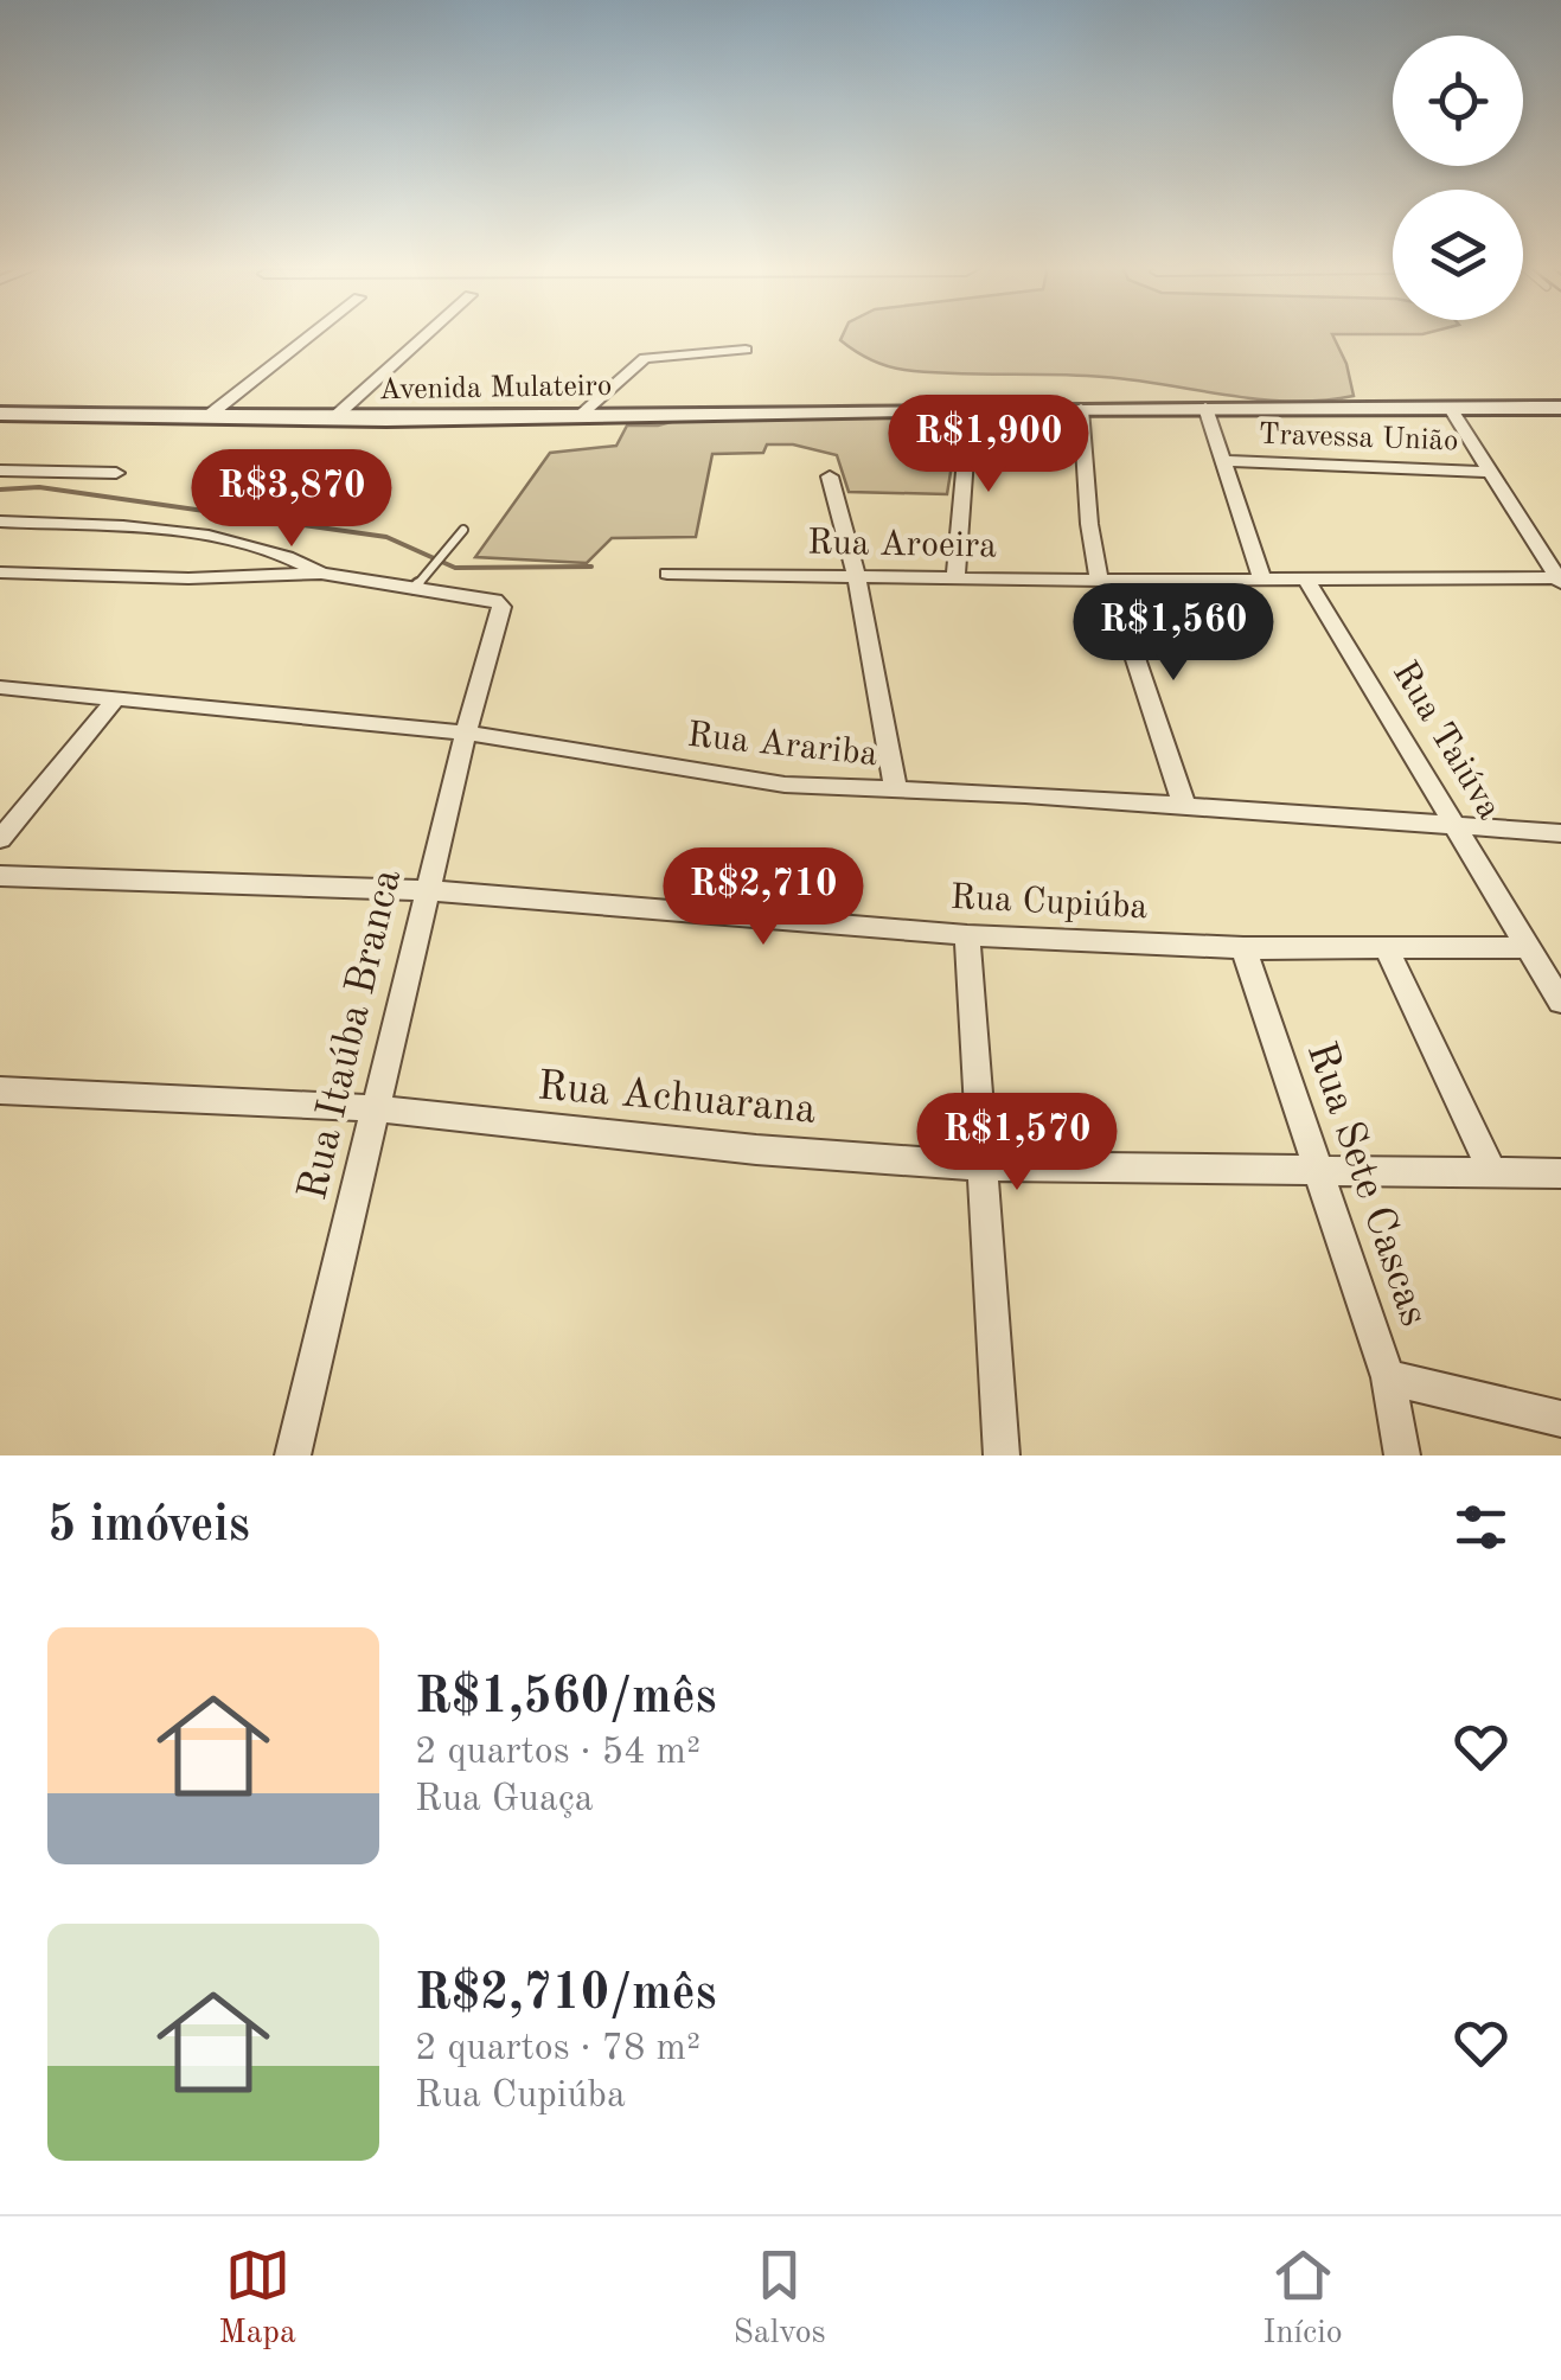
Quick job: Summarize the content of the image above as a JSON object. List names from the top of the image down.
{
  "streets": {
    "street": [
      "Avenida Mulateiro",
      "Travessa União",
      "Rua Aroeira",
      "Rua Taiúva",
      "Rua Arariba",
      "Rua Cupiúba",
      "Rua Itaúba Branca",
      "Rua Achuarana",
      "Rua Sete Cascas"
    ]
  },
  "crossings": [
    ["Rua Aroeira", "Rua Taiúva"],
    ["Rua Taiúva", "Rua Arariba"],
    ["Rua Taiúva", "Rua Cupiúba"],
    ["Rua Arariba", "Rua Itaúba Branca"],
    ["Rua Cupiúba", "Rua Itaúba Branca"],
    ["Rua Cupiúba", "Rua Sete Cascas"],
    ["Rua Itaúba Branca", "Rua Achuarana"],
    ["Rua Achuarana", "Rua Sete Cascas"]
  ],
  "page": {
    "price": [
      "R$1,900",
      "R$3,870",
      "R$1,560",
      "R$2,710",
      "R$1,570"
    ],
    "heading": "5 imóveis",
    "list": [
      {
        "name": "R$1,560/mês",
        "note": "2 quartos · 54 m² · Rua Guaça"
      },
      {
        "name": "R$2,710/mês",
        "note": "2 quartos · 78 m² · Rua Cupiúba"
      }
    ],
    "tabs": ["Mapa", "Salvos", "Início"]
  }
}
